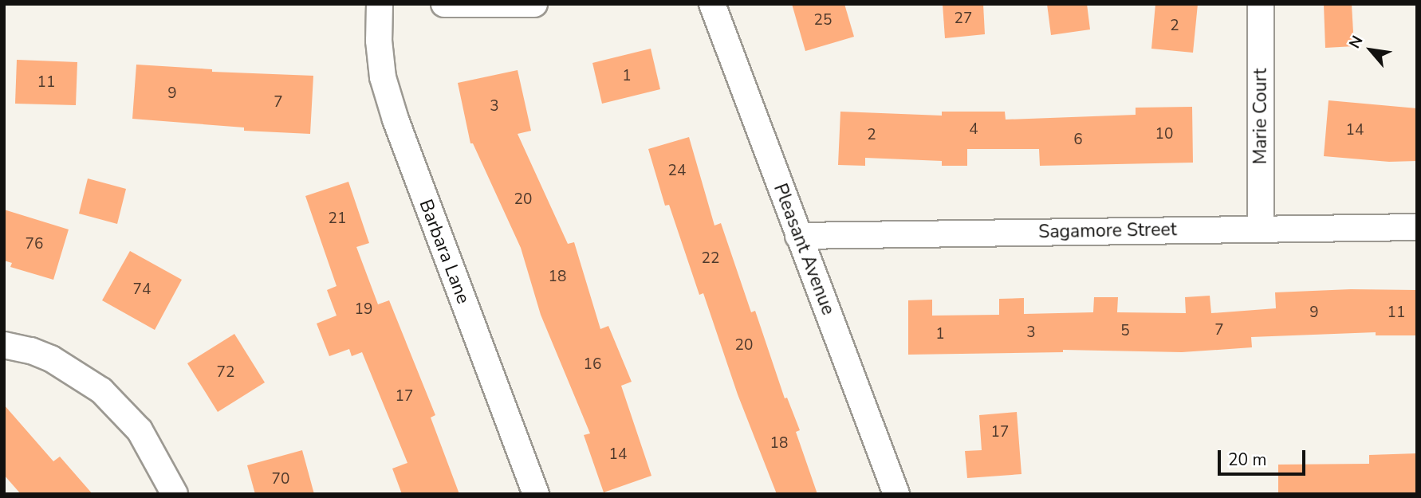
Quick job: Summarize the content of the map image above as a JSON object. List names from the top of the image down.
{
  "streets": {
    "street": [
      "Marie Court",
      "Sagamore Street",
      "Pleasant Avenue",
      "Barbara Lane"
    ]
  },
  "crossings": [
    ["Marie Court", "Sagamore Street"],
    ["Sagamore Street", "Pleasant Avenue"]
  ],
  "house_numbers": [
    "27",
    "25",
    "2",
    "1",
    "11",
    "9",
    "7",
    "3",
    "4",
    "14",
    "10",
    "2",
    "6",
    "24",
    "20",
    "21",
    "76",
    "22",
    "18",
    "74",
    "19",
    "9",
    "11",
    "7",
    "5",
    "3",
    "1",
    "20",
    "16",
    "72",
    "17",
    "17",
    "18",
    "14",
    "70"
  ],
  "scale_bar": "20 m",
  "north": "top left"
}
